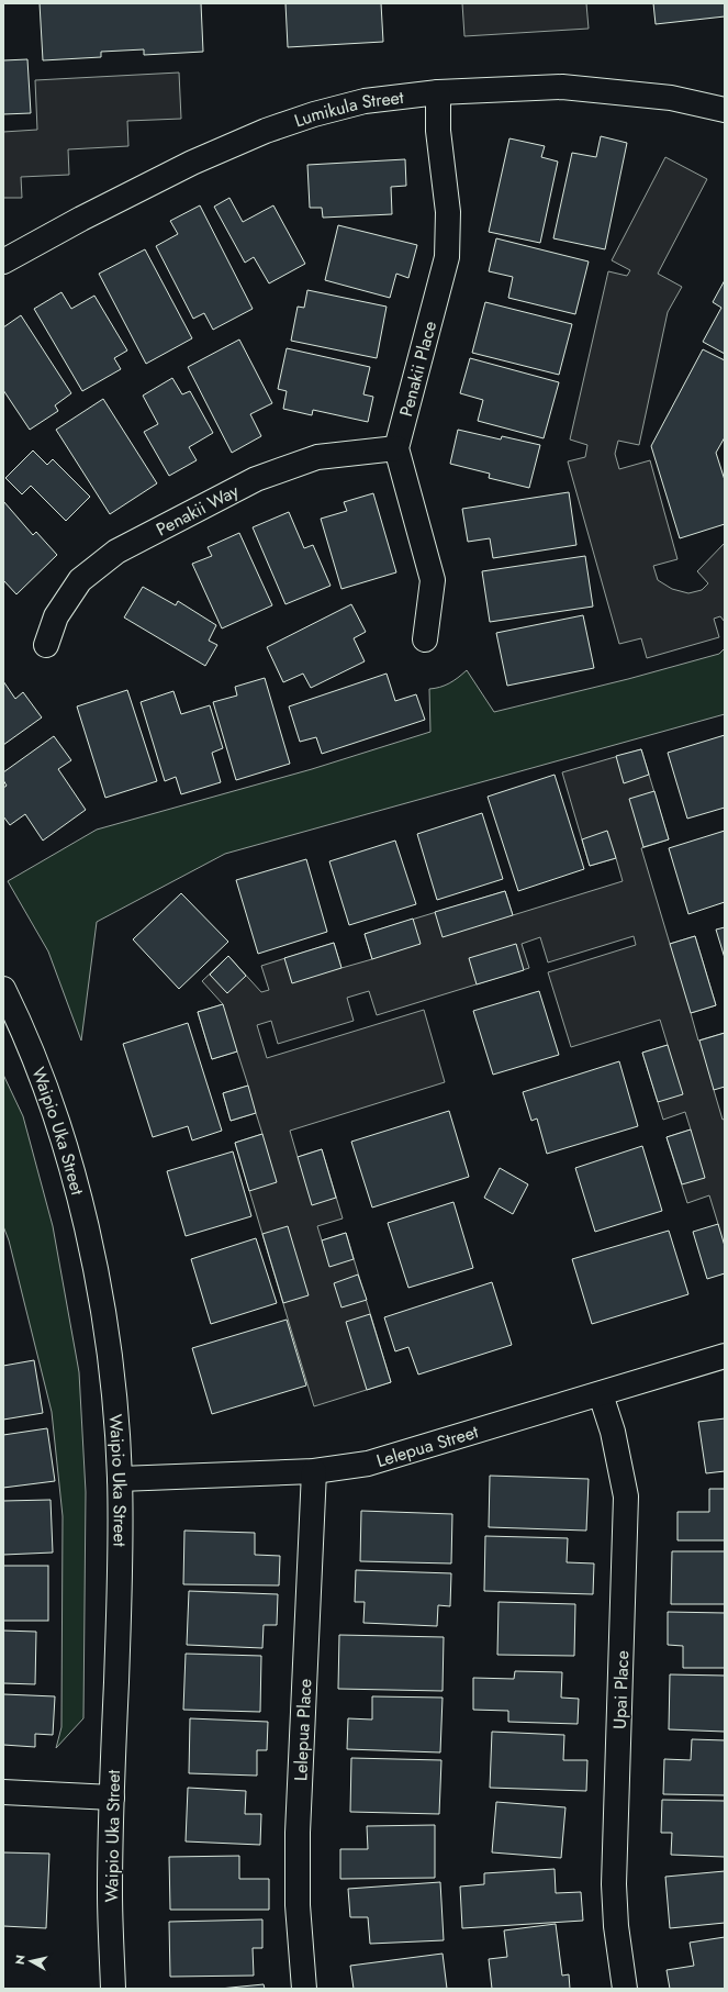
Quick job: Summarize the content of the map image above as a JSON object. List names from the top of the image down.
{
  "streets": {
    "street": [
      "Lumikula Street",
      "Penakii Place",
      "Penakii Way",
      "Waipio Uka Street",
      "Lelepua Street",
      "Upai Place",
      "Lelepua Place"
    ]
  },
  "crossings": [
    ["Lumikula Street", "Penakii Place"],
    ["Penakii Place", "Penakii Way"],
    ["Waipio Uka Street", "Lelepua Street"],
    ["Lelepua Street", "Upai Place"],
    ["Lelepua Street", "Lelepua Place"]
  ],
  "north": "left"
}
